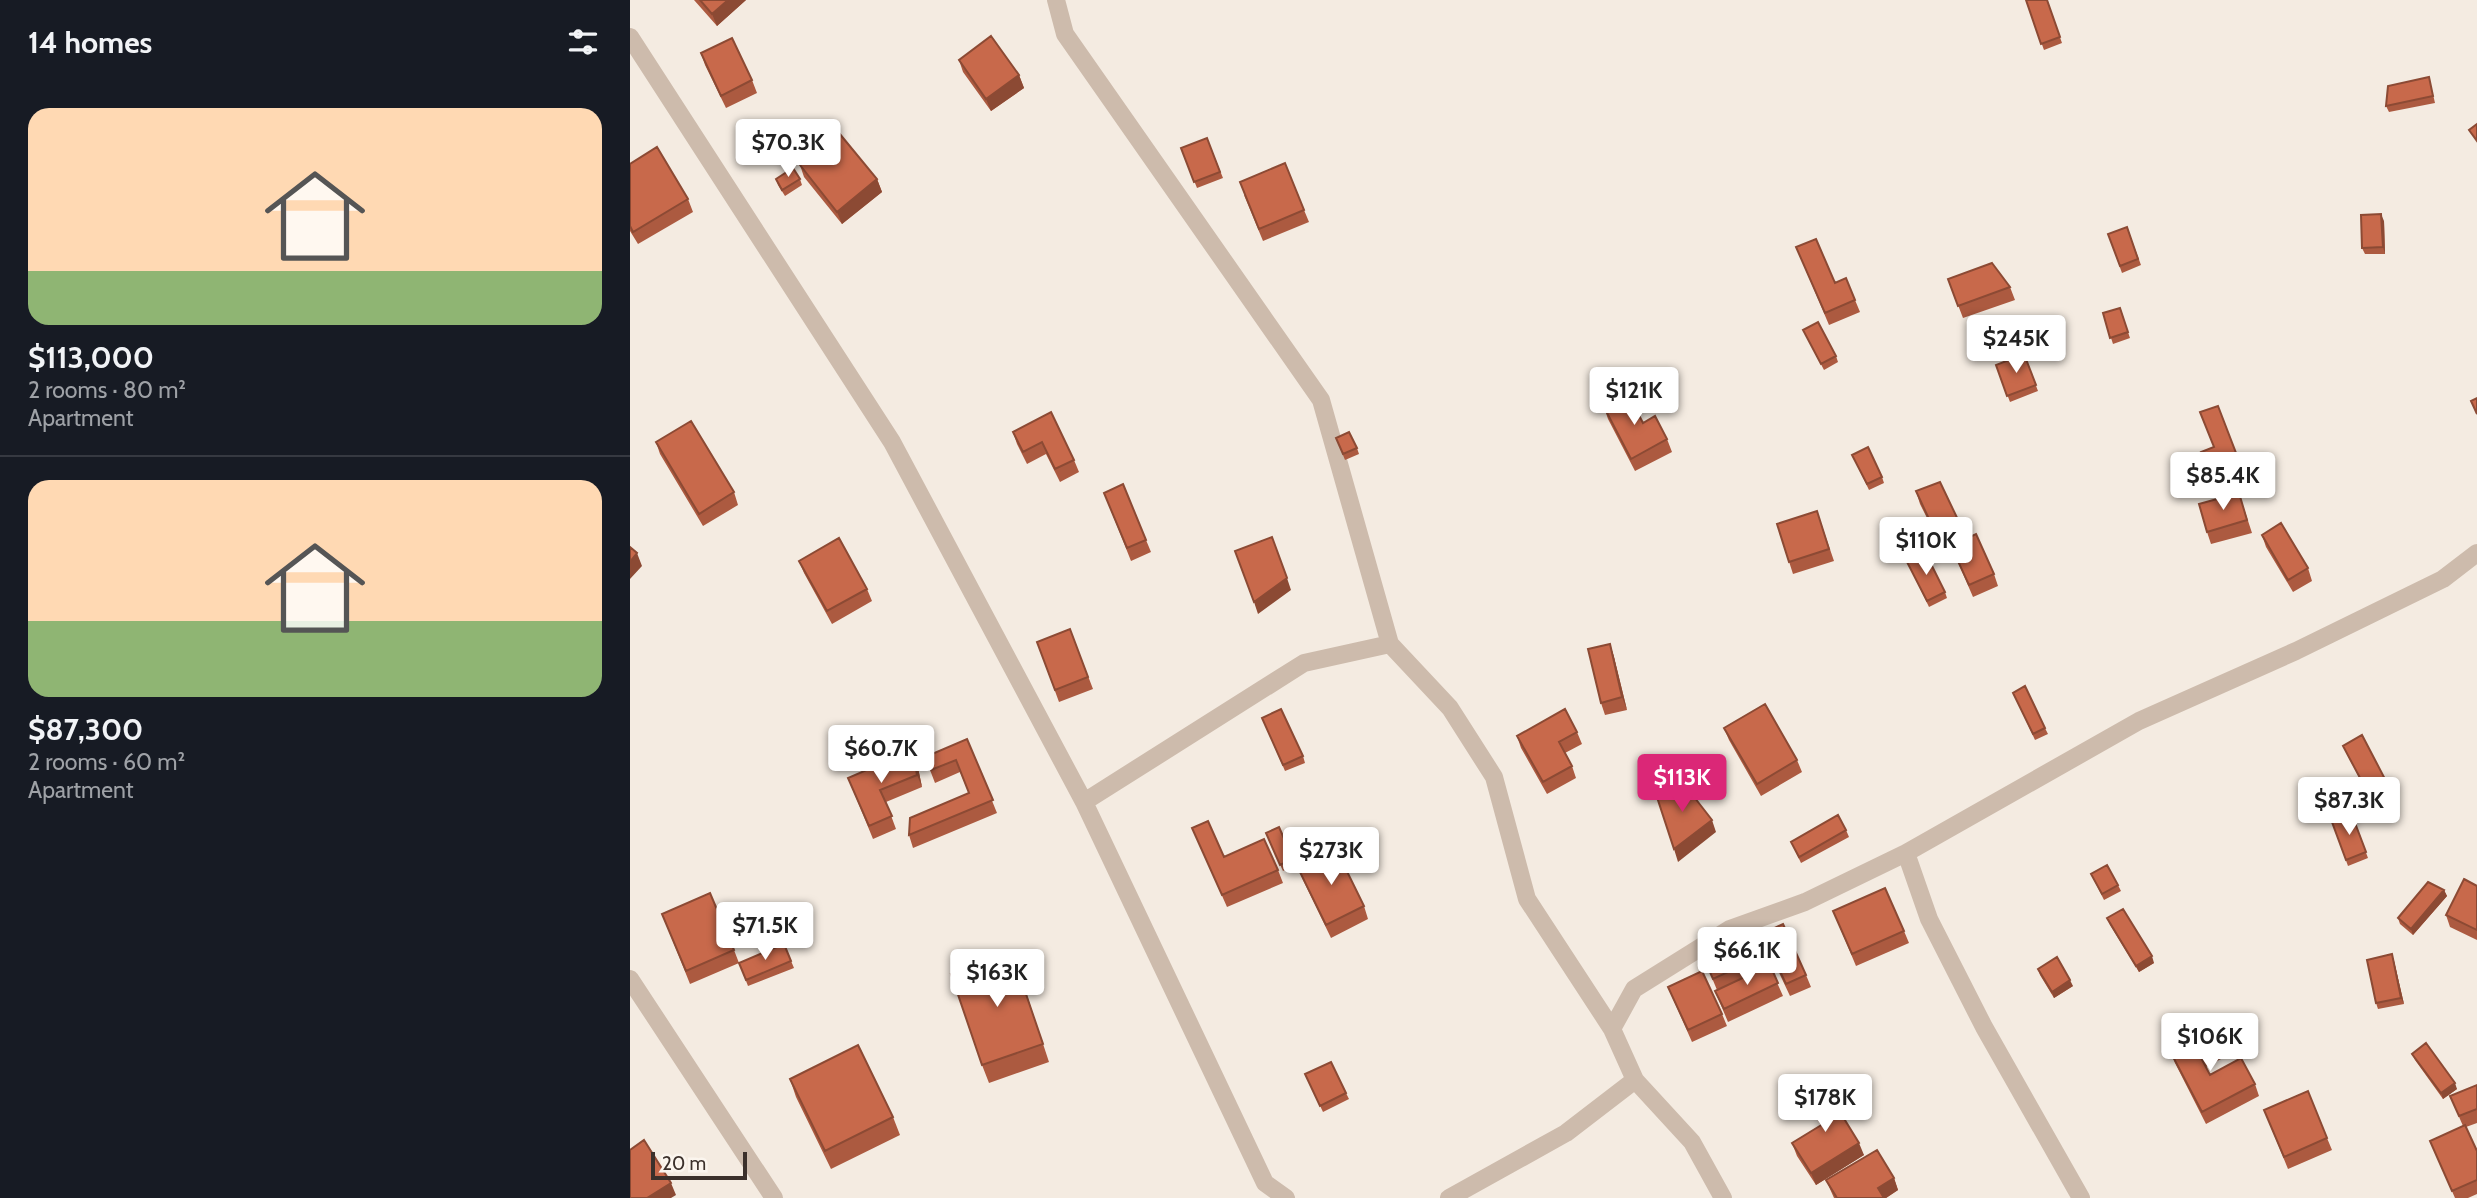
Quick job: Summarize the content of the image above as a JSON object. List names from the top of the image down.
{
  "scale_bar": "20 m",
  "page": {
    "heading": "14 homes",
    "list": [
      {
        "name": "$113,000",
        "note": "2 rooms · 80 m² · Apartment"
      },
      {
        "name": "$87,300",
        "note": "2 rooms · 60 m² · Apartment"
      }
    ],
    "price": [
      "$70.3K",
      "$245K",
      "$121K",
      "$85.4K",
      "$110K",
      "$60.7K",
      "$113K",
      "$87.3K",
      "$273K",
      "$71.5K",
      "$66.1K",
      "$163K",
      "$106K",
      "$178K"
    ],
    "scale": "20 m"
  }
}
